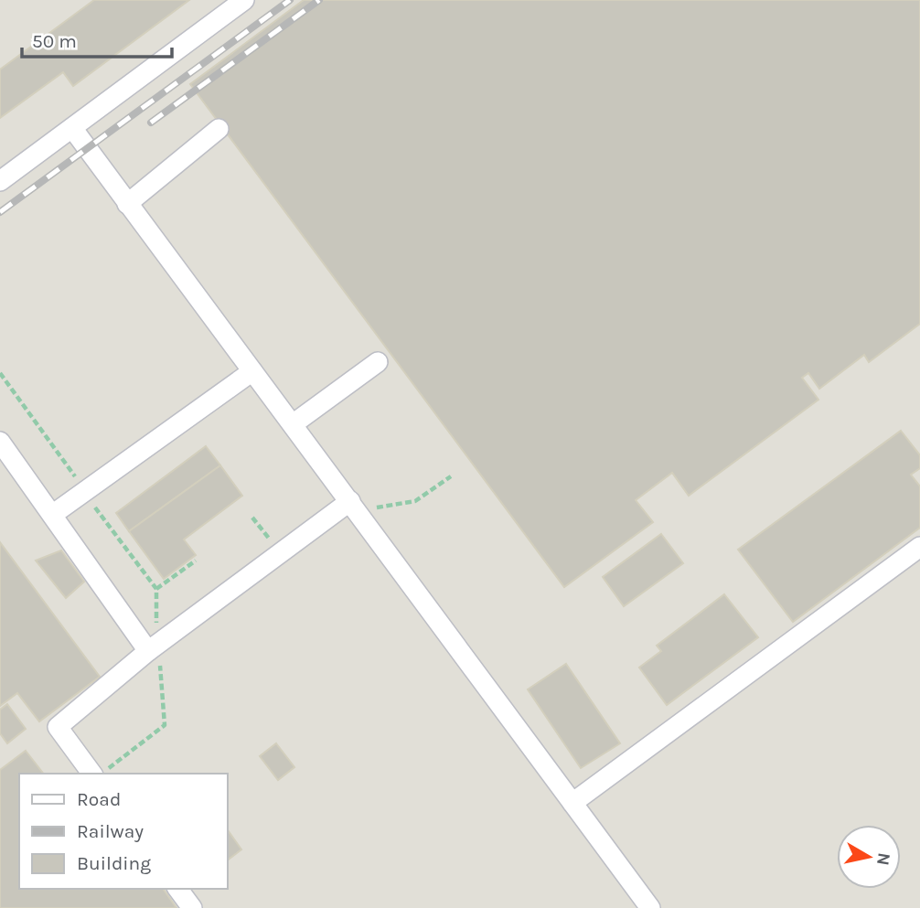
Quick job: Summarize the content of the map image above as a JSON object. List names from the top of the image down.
{
  "legend": ["Road", "Railway", "Building"],
  "scale_bar": "50 m",
  "north": "right"
}
